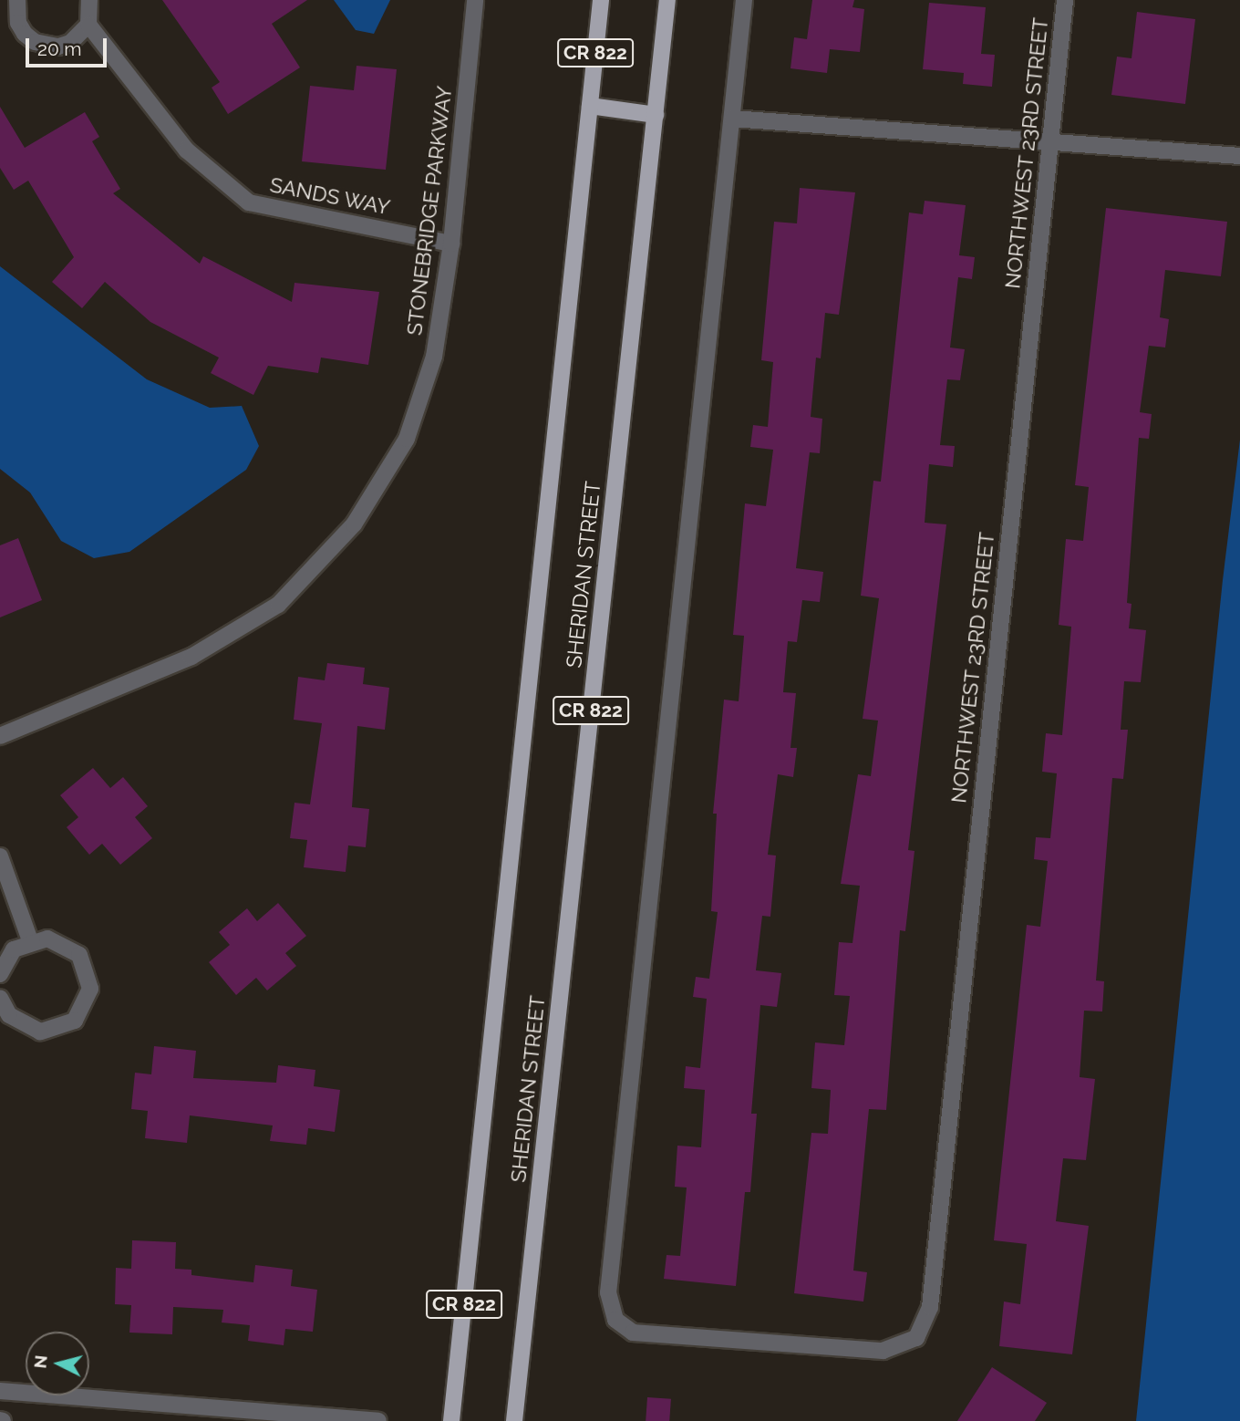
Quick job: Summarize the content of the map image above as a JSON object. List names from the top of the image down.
{
  "streets": {
    "main road": ["CR 822", "SHERIDAN STREET"],
    "street": ["NORTHWEST 23RD STREET", "SANDS WAY", "STONEBRIDGE PARKWAY"]
  },
  "crossings": [
    ["SANDS WAY", "STONEBRIDGE PARKWAY"]
  ],
  "scale_bar": "20 m",
  "north": "left"
}
